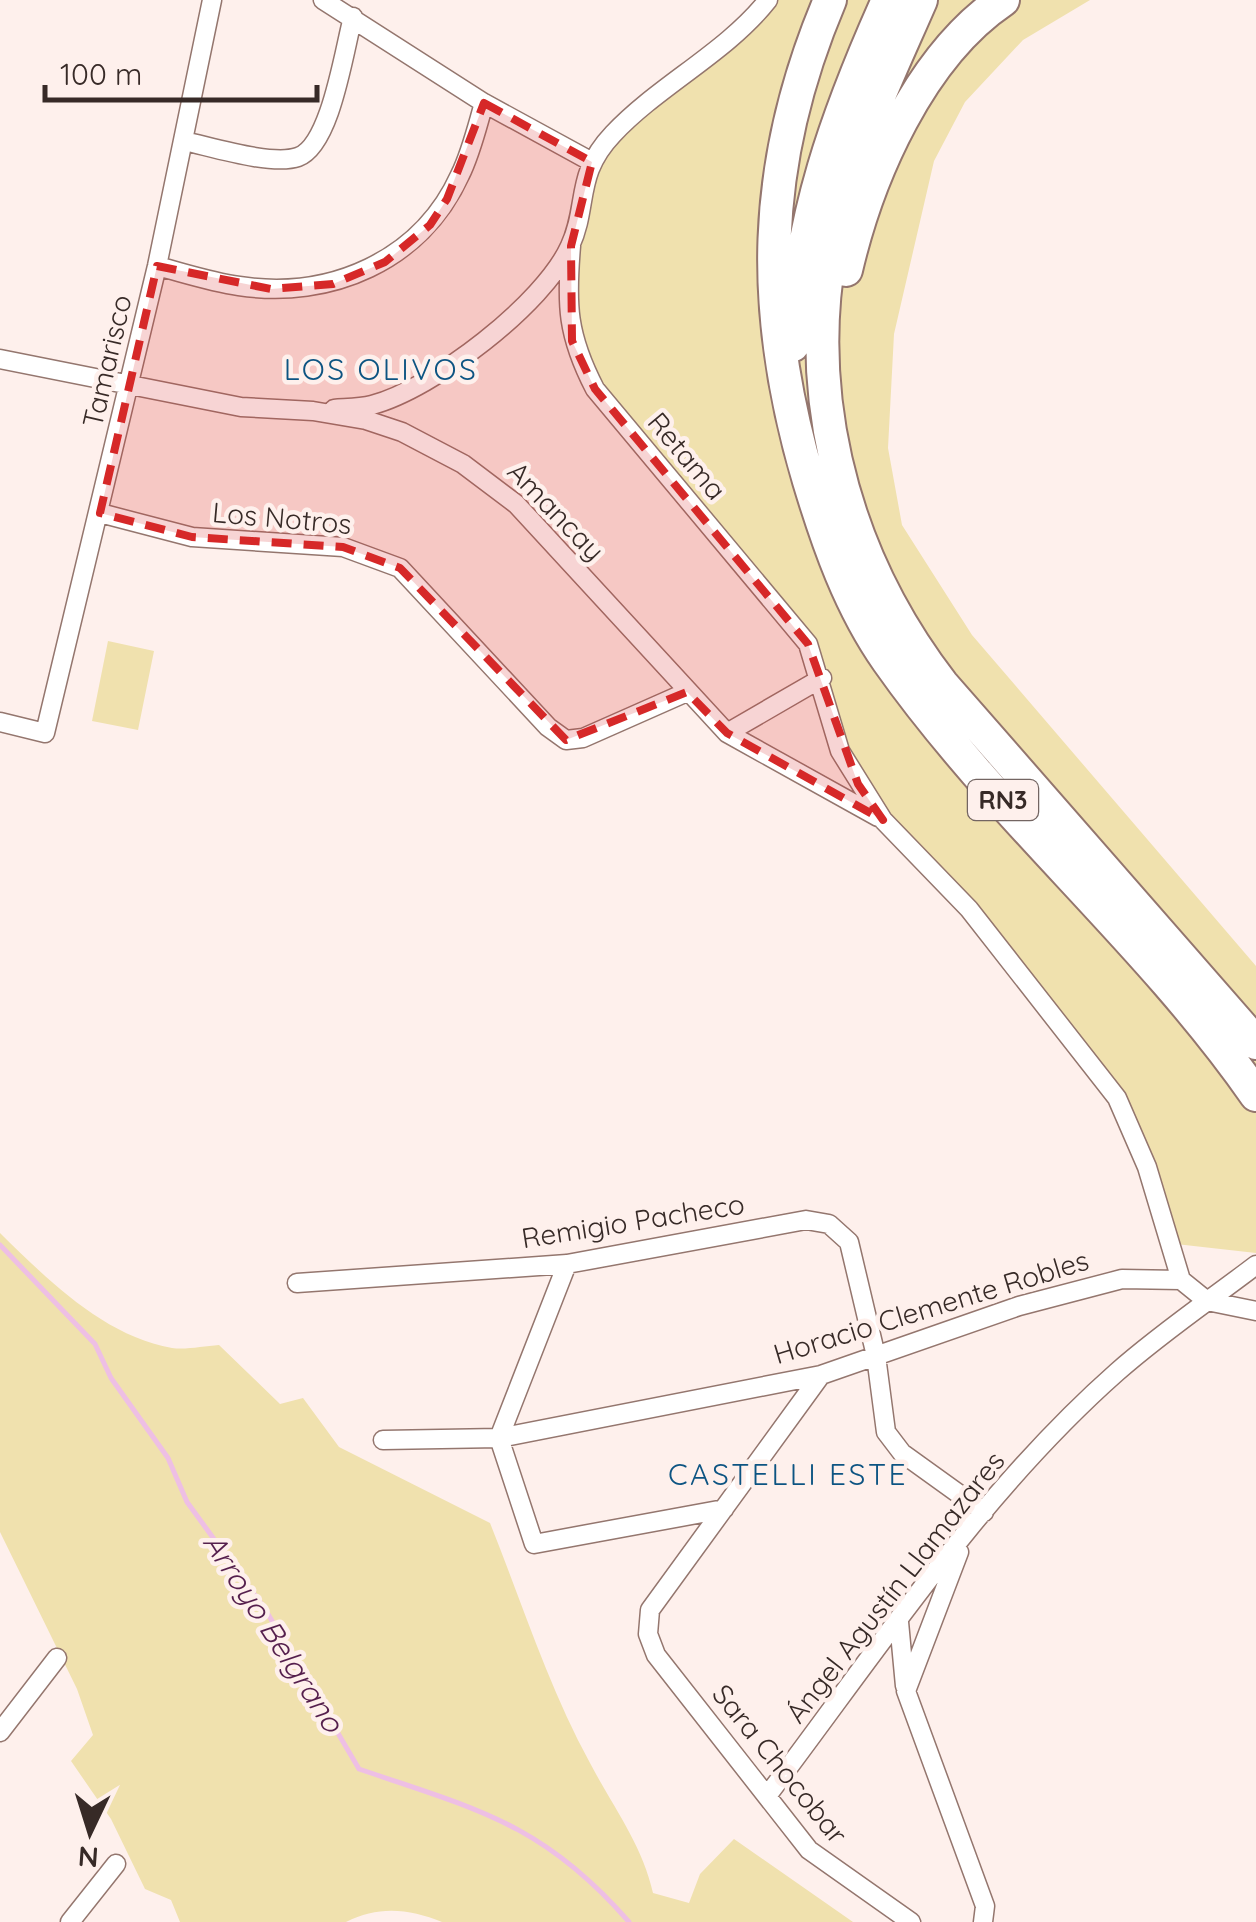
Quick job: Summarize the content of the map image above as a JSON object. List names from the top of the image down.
{
  "streets": {
    "highway": ["RN3"],
    "street": [
      "Tamarisco",
      "Retama",
      "Amancay",
      "Los Notros",
      "Remigio Pacheco",
      "Horacio Clemente Robles",
      "Ángel Agustín Llamazares",
      "Sara Chocobar"
    ]
  },
  "crossings": [
    ["Tamarisco", "Amancay"],
    ["Tamarisco", "Los Notros"],
    ["Retama", "Amancay"],
    ["Amancay", "Los Notros"],
    ["Remigio Pacheco", "Horacio Clemente Robles"],
    ["Ángel Agustín Llamazares", "Sara Chocobar"]
  ],
  "districts": ["LOS OLIVOS", "CASTELLI ESTE"],
  "water": ["Arroyo Belgrano"],
  "scale_bar": "100 m",
  "north": "bottom"
}
